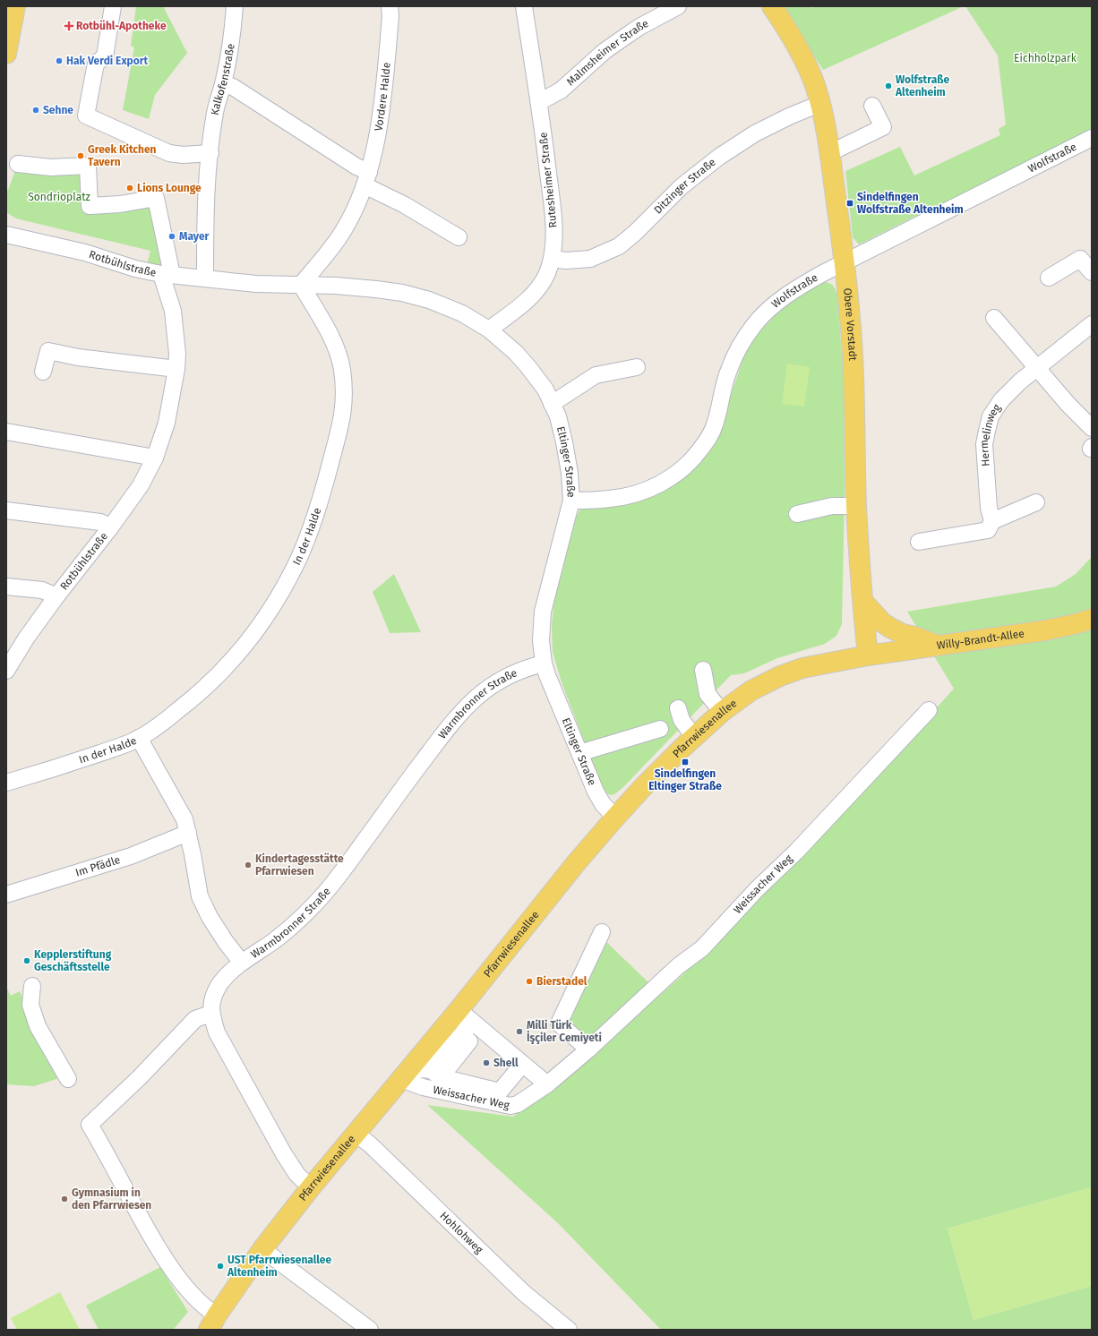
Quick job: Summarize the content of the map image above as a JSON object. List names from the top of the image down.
{
  "streets": {
    "main road": ["Obere Vorstadt", "Willy-Brandt-Allee", "Pfarrwiesenallee"],
    "street": [
      "Malmsheimer Straße",
      "Kalkofenstraße",
      "Vordere Halde",
      "Wolfstraße",
      "Rutesheimer Straße",
      "Ditzinger Straße",
      "Rotbühlstraße",
      "Hermelinweg",
      "Eltinger Straße",
      "In der Halde",
      "Warmbronner Straße",
      "Im Pfädle",
      "Weissacher Weg",
      "Hohlohweg"
    ]
  },
  "crossings": [
    ["Malmsheimer Straße", "Rutesheimer Straße"],
    ["Vordere Halde", "Eltinger Straße"],
    ["Vordere Halde", "In der Halde"],
    ["Wolfstraße", "Obere Vorstadt"],
    ["Wolfstraße", "Eltinger Straße"],
    ["Rutesheimer Straße", "Ditzinger Straße"],
    ["Rutesheimer Straße", "Eltinger Straße"],
    ["Ditzinger Straße", "Obere Vorstadt"],
    ["Obere Vorstadt", "Willy-Brandt-Allee"],
    ["Obere Vorstadt", "Pfarrwiesenallee"],
    ["Eltinger Straße", "In der Halde"],
    ["Eltinger Straße", "Warmbronner Straße"],
    ["Eltinger Straße", "Pfarrwiesenallee"],
    ["Willy-Brandt-Allee", "Pfarrwiesenallee"],
    ["Warmbronner Straße", "Pfarrwiesenallee"],
    ["Pfarrwiesenallee", "Weissacher Weg"],
    ["Pfarrwiesenallee", "Hohlohweg"]
  ],
  "parks": ["Eichholzpark", "Sondrioplatz"],
  "places": {
    "health": ["Rotbühl-Apotheke"],
    "other": [
      "Hak Verdi Export",
      "Wolfstraße Altenheim",
      "Sehne",
      "Greek Kitchen Tavern",
      "Lions Lounge",
      "Mayer",
      "Kindertagesstätte Pfarrwiesen",
      "Kepplerstiftung Geschäftsstelle",
      "Bierstadel",
      "Milli Türk İşçiler Cemiyeti",
      "Shell",
      "Gymnasium in den Pfarrwiesen",
      "UST Pfarrwiesenallee Altenheim"
    ],
    "transit": ["Sindelfingen Wolfstraße Altenheim", "Sindelfingen Eltinger Straße"]
  }
}
